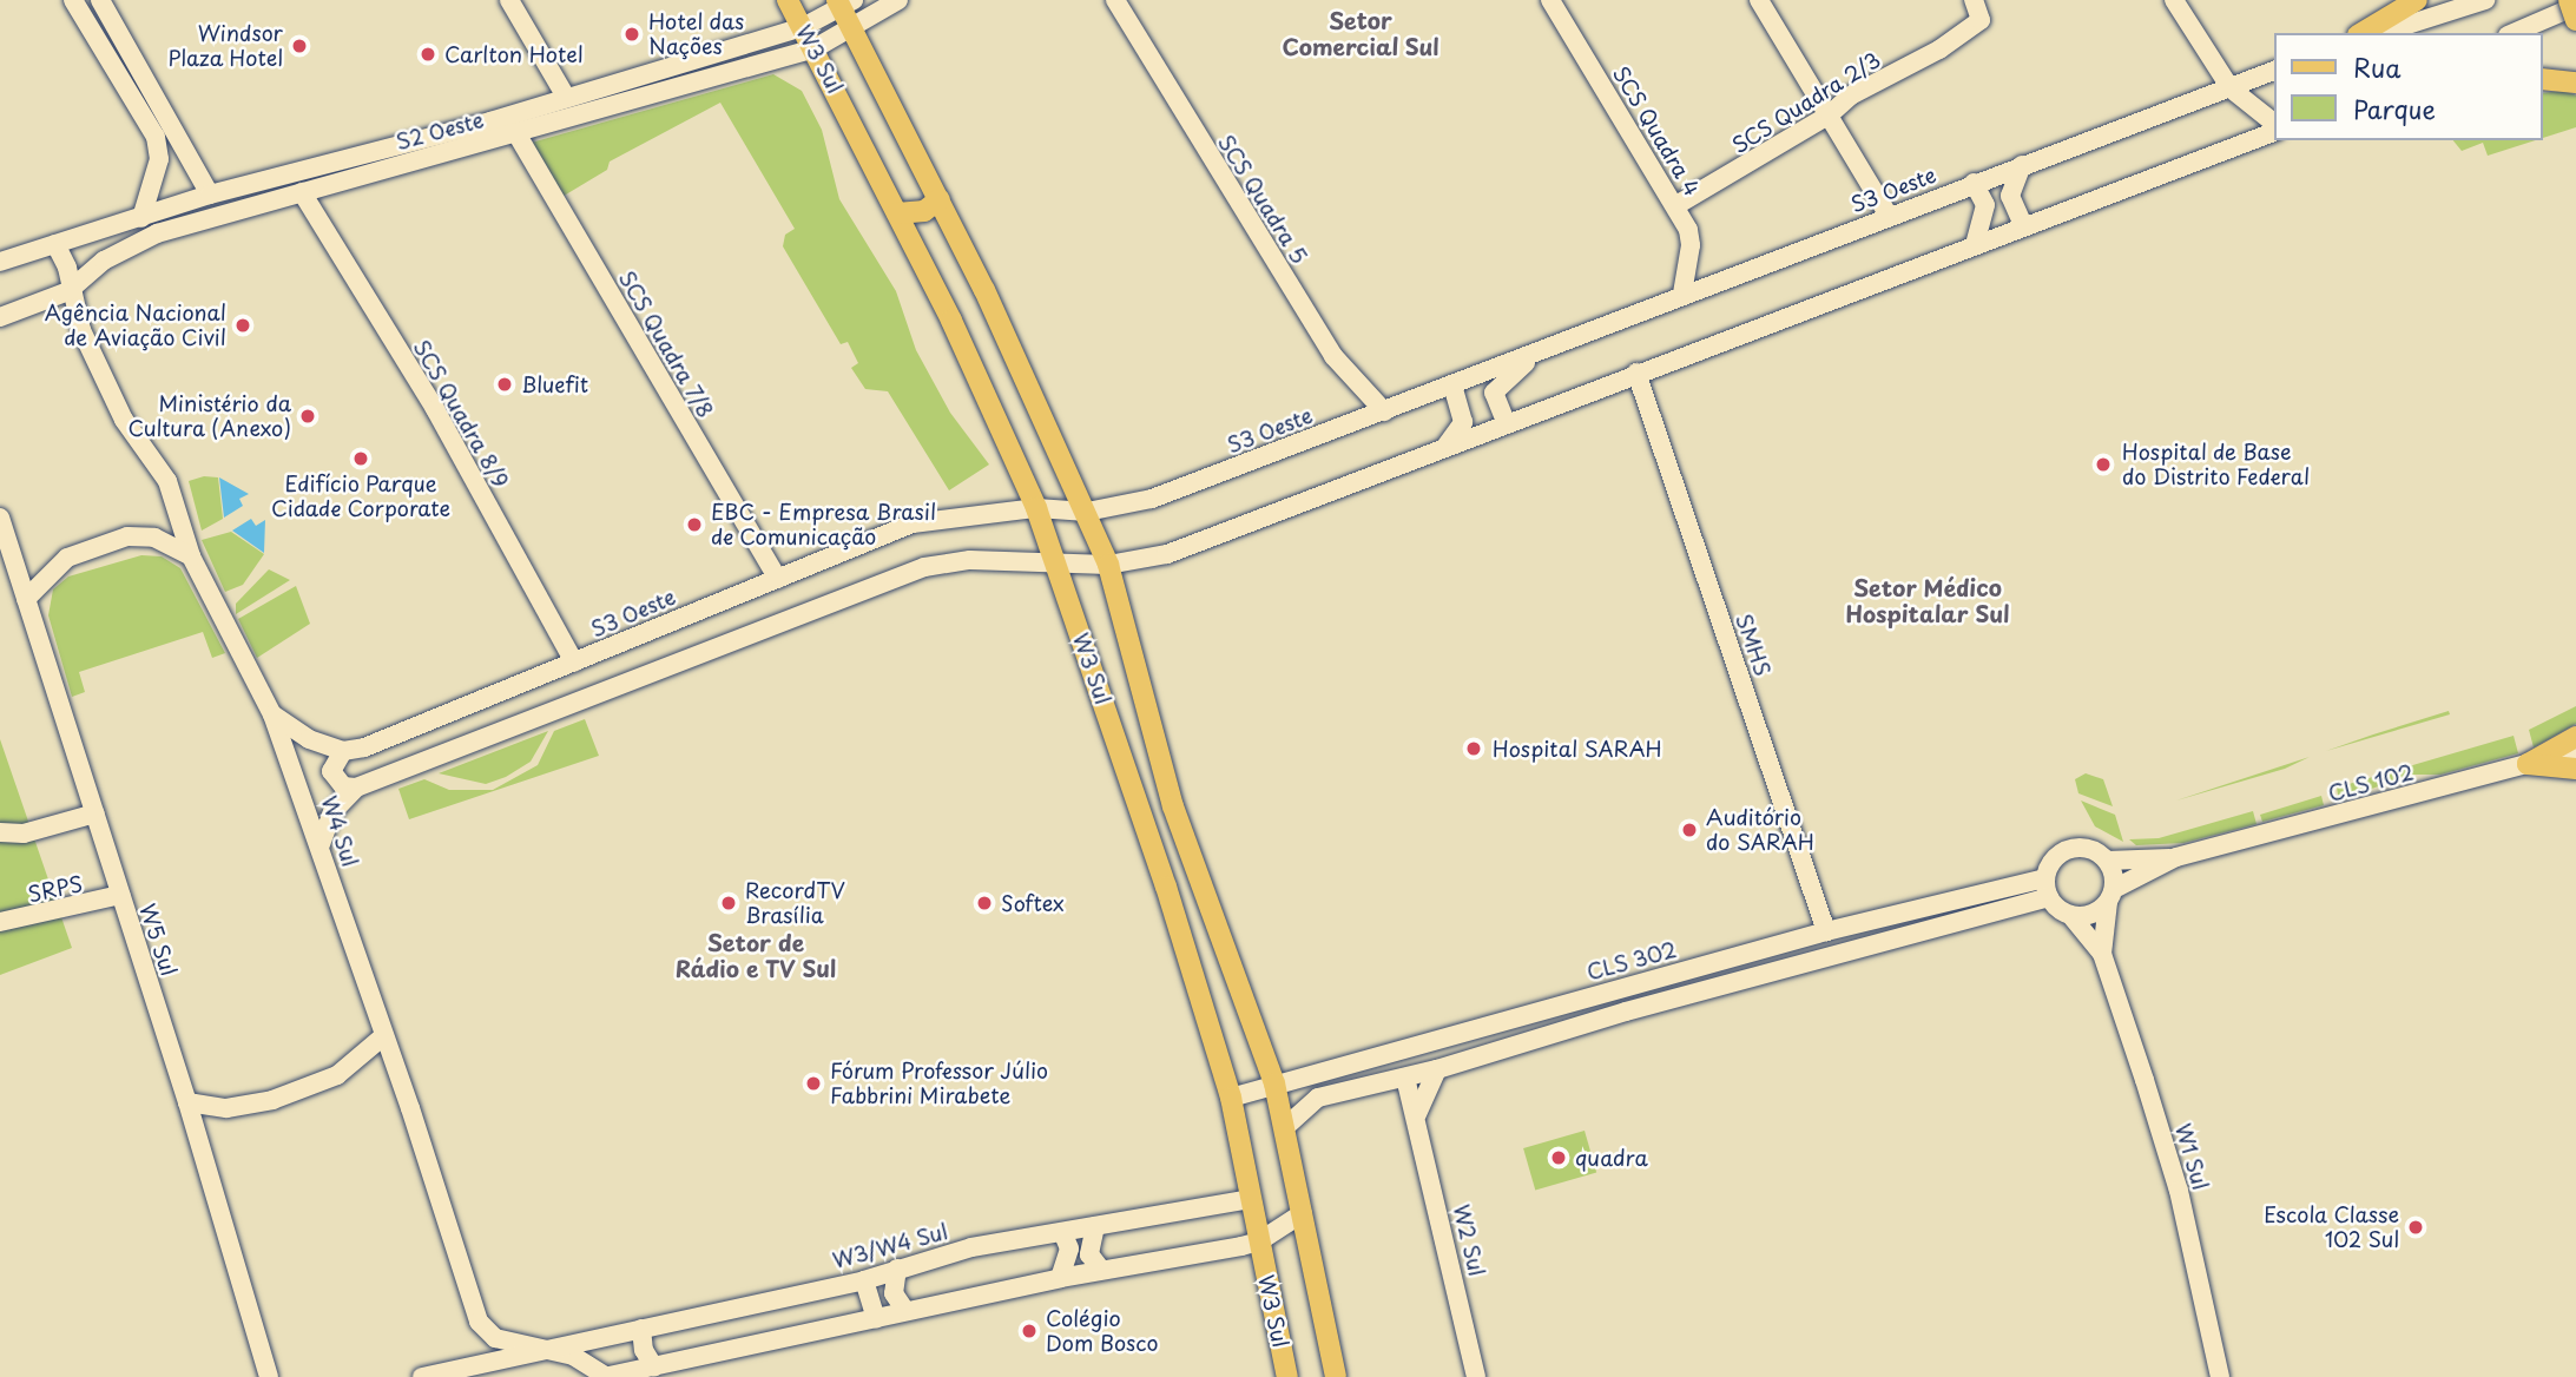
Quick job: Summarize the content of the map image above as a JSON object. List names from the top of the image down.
{
  "streets": {
    "main road": [
      "W3 Sul",
      "SCS Quadra 2/3",
      "S2 Oeste",
      "SCS Quadra 4",
      "S3 Oeste",
      "SCS Quadra 5",
      "SCS Quadra 7/8",
      "SCS Quadra 8/9",
      "SMHS",
      "CLS 102",
      "W4 Sul",
      "SRPS",
      "W5 Sul",
      "CLS 302",
      "W1 Sul",
      "W2 Sul",
      "W3/W4 Sul"
    ]
  },
  "crossings": [
    ["W3 Sul", "S2 Oeste"],
    ["W3 Sul", "S3 Oeste"],
    ["W3 Sul", "CLS 302"],
    ["W3 Sul", "W3/W4 Sul"],
    ["SCS Quadra 2/3", "SCS Quadra 4"],
    ["S2 Oeste", "SCS Quadra 7/8"],
    ["S2 Oeste", "SCS Quadra 8/9"],
    ["S2 Oeste", "W4 Sul"],
    ["SCS Quadra 4", "S3 Oeste"],
    ["S3 Oeste", "SCS Quadra 5"],
    ["S3 Oeste", "SCS Quadra 7/8"],
    ["S3 Oeste", "SCS Quadra 8/9"],
    ["SMHS", "CLS 302"],
    ["CLS 102", "CLS 302"],
    ["CLS 102", "W1 Sul"],
    ["W4 Sul", "W3/W4 Sul"],
    ["SRPS", "W5 Sul"],
    ["CLS 302", "W1 Sul"]
  ],
  "districts": ["Setor Comercial Sul", "Setor Médico Hospitalar Sul", "Setor de Rádio e TV Sul"],
  "places": [
    "Hotel das Nações",
    "Windsor Plaza Hotel",
    "Carlton Hotel",
    "Agência Nacional de Aviação Civil",
    "Bluefit",
    "Ministério da Cultura (Anexo)",
    "Edifício Parque Cidade Corporate",
    "Hospital de Base do Distrito Federal",
    "EBC - Empresa Brasil de Comunicação",
    "Hospital SARAH",
    "Auditório do SARAH",
    "RecordTV Brasília",
    "Softex",
    "Fórum Professor Júlio Fabbrini Mirabete",
    "quadra",
    "Escola Classe 102 Sul",
    "Colégio Dom Bosco"
  ],
  "legend": ["Rua", "Parque"]
}
